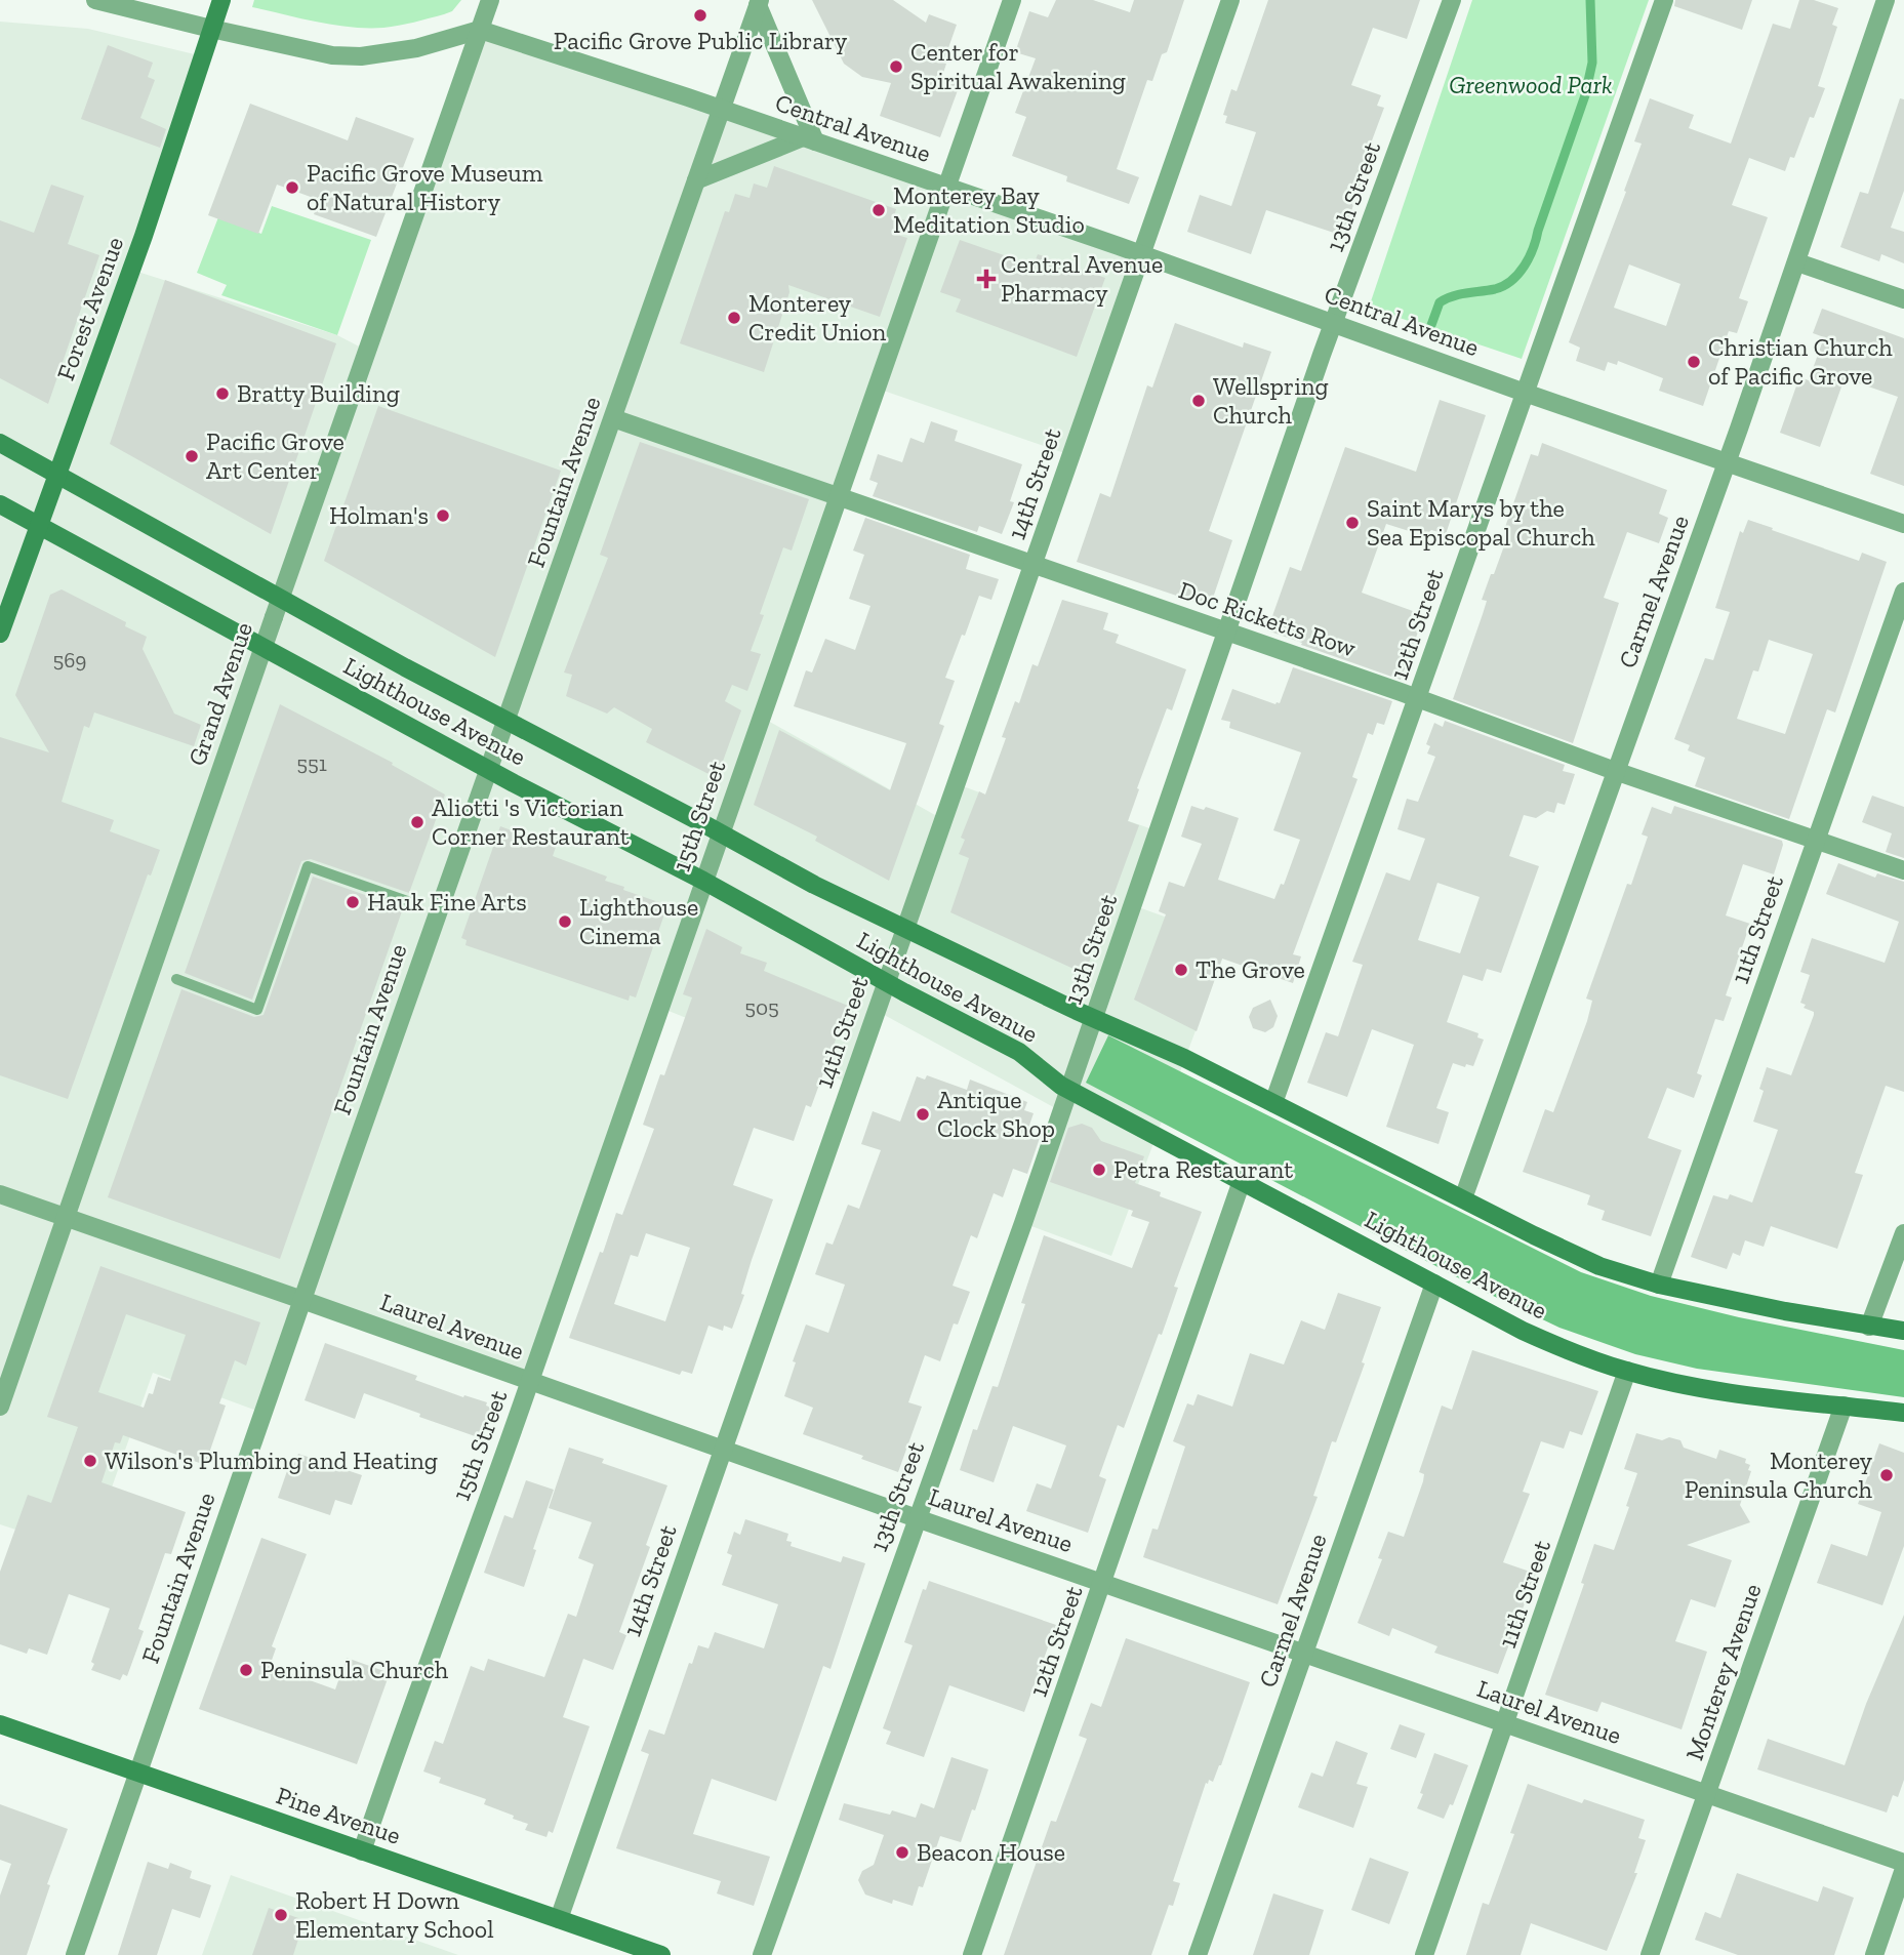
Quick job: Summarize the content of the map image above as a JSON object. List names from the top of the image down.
{
  "streets": {
    "main road": ["Forest Avenue", "Lighthouse Avenue", "Pine Avenue"],
    "street": [
      "Central Avenue",
      "13th Street",
      "Fountain Avenue",
      "14th Street",
      "Carmel Avenue",
      "Doc Ricketts Row",
      "12th Street",
      "Grand Avenue",
      "15th Street",
      "11th Street",
      "Laurel Avenue",
      "Monterey Avenue"
    ]
  },
  "crossings": [
    ["Central Avenue", "13th Street"],
    ["Central Avenue", "Fountain Avenue"],
    ["Central Avenue", "14th Street"],
    ["Central Avenue", "Carmel Avenue"],
    ["Central Avenue", "12th Street"],
    ["Central Avenue", "Grand Avenue"],
    ["Central Avenue", "15th Street"],
    ["13th Street", "Doc Ricketts Row"],
    ["13th Street", "Lighthouse Avenue"],
    ["13th Street", "Laurel Avenue"],
    ["Forest Avenue", "Lighthouse Avenue"],
    ["Fountain Avenue", "Doc Ricketts Row"],
    ["Fountain Avenue", "Lighthouse Avenue"],
    ["Fountain Avenue", "Laurel Avenue"],
    ["Fountain Avenue", "Pine Avenue"],
    ["14th Street", "Doc Ricketts Row"],
    ["14th Street", "Lighthouse Avenue"],
    ["14th Street", "Laurel Avenue"],
    ["14th Street", "Pine Avenue"],
    ["Carmel Avenue", "Doc Ricketts Row"],
    ["Carmel Avenue", "Lighthouse Avenue"],
    ["Carmel Avenue", "Laurel Avenue"],
    ["Doc Ricketts Row", "12th Street"],
    ["Doc Ricketts Row", "15th Street"],
    ["Doc Ricketts Row", "11th Street"],
    ["12th Street", "Lighthouse Avenue"],
    ["12th Street", "Laurel Avenue"],
    ["Grand Avenue", "Lighthouse Avenue"],
    ["Grand Avenue", "Laurel Avenue"],
    ["Lighthouse Avenue", "15th Street"],
    ["Lighthouse Avenue", "11th Street"],
    ["Lighthouse Avenue", "Monterey Avenue"],
    ["15th Street", "Laurel Avenue"],
    ["15th Street", "Pine Avenue"],
    ["11th Street", "Laurel Avenue"],
    ["Laurel Avenue", "Monterey Avenue"]
  ],
  "parks": ["Greenwood Park"],
  "places": {
    "other": [
      "Pacific Grove Public Library",
      "Center for Spiritual Awakening",
      "Pacific Grove Museum of Natural History",
      "Monterey Bay Meditation Studio",
      "Monterey Credit Union",
      "Christian Church of Pacific Grove",
      "Bratty Building",
      "Wellspring Church",
      "Pacific Grove Art Center",
      "Holman's",
      "Saint Marys by the Sea Episcopal Church",
      "Aliotti 's Victorian Corner Restaurant",
      "Hauk Fine Arts",
      "Lighthouse Cinema",
      "The Grove",
      "Antique Clock Shop",
      "Petra Restaurant",
      "Wilson's Plumbing and Heating",
      "Monterey Peninsula Church",
      "Peninsula Church",
      "Beacon House",
      "Robert H Down Elementary School"
    ],
    "health": ["Central Avenue Pharmacy"]
  },
  "house_numbers": ["569", "551", "505"]
}
